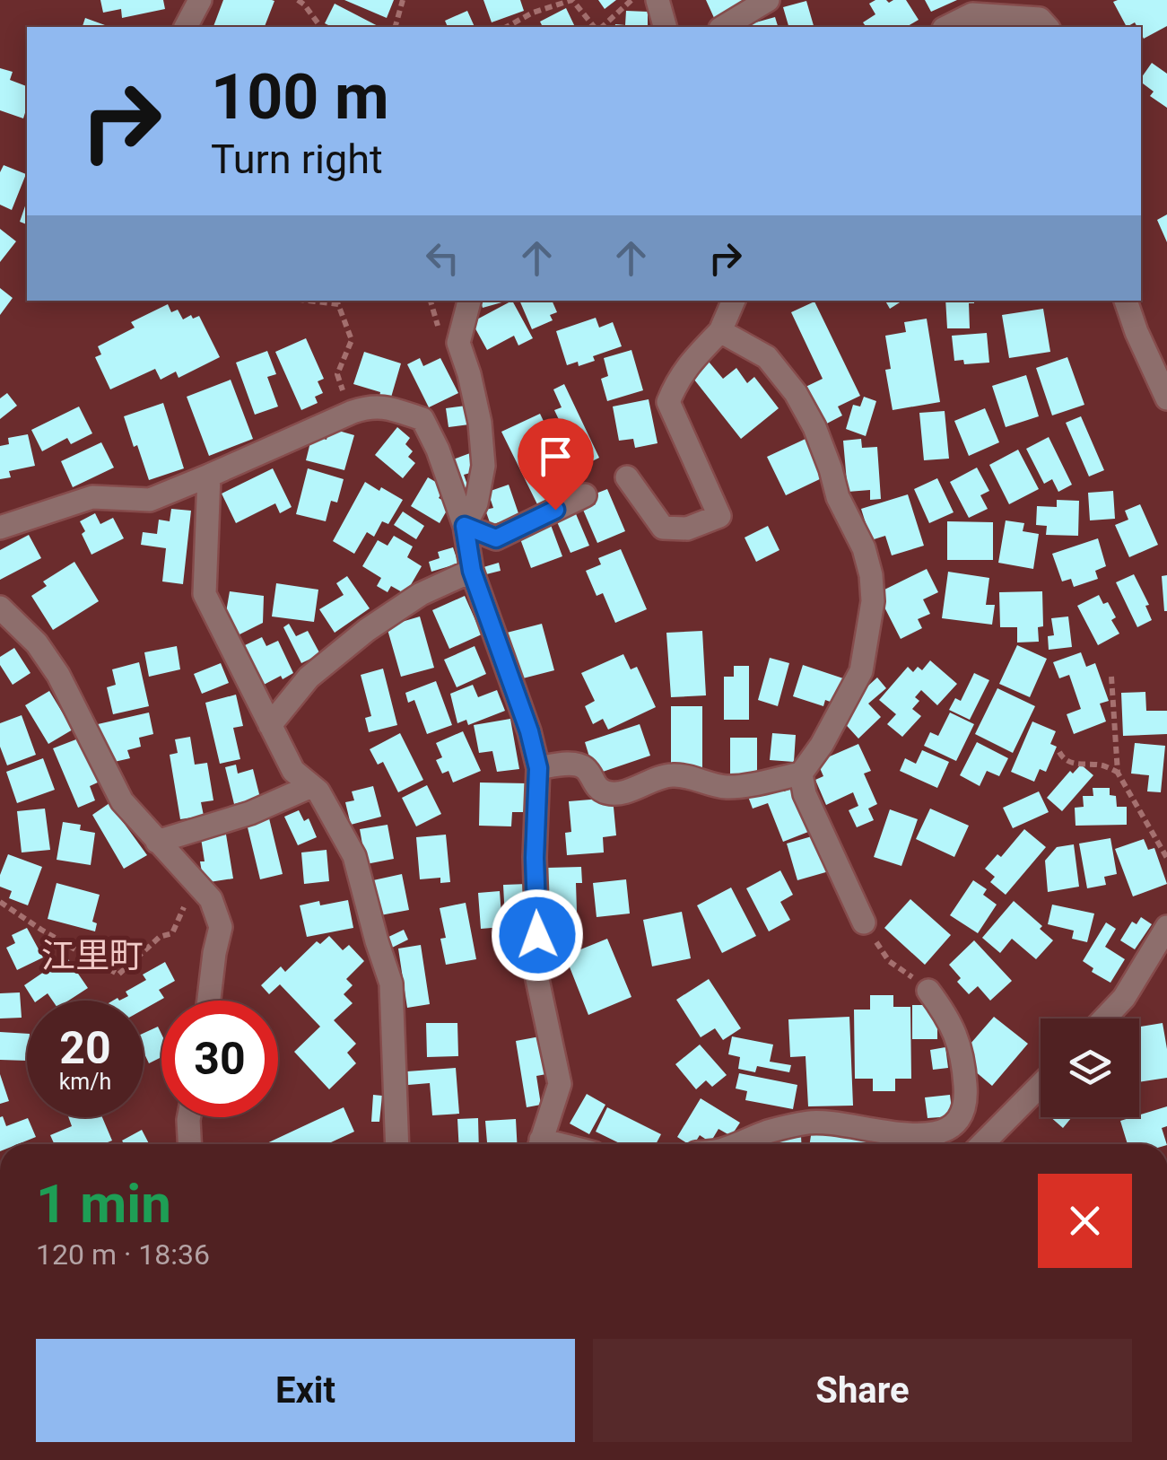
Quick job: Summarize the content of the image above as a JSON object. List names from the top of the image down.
{
  "districts": ["江里町"],
  "page": {
    "turn": ["100 m", "Turn right"],
    "speed": "20 km/h",
    "limit": "30",
    "heading": ["1 min", "120 m · 18:36"],
    "buttons": ["Exit", "Share"]
  }
}
